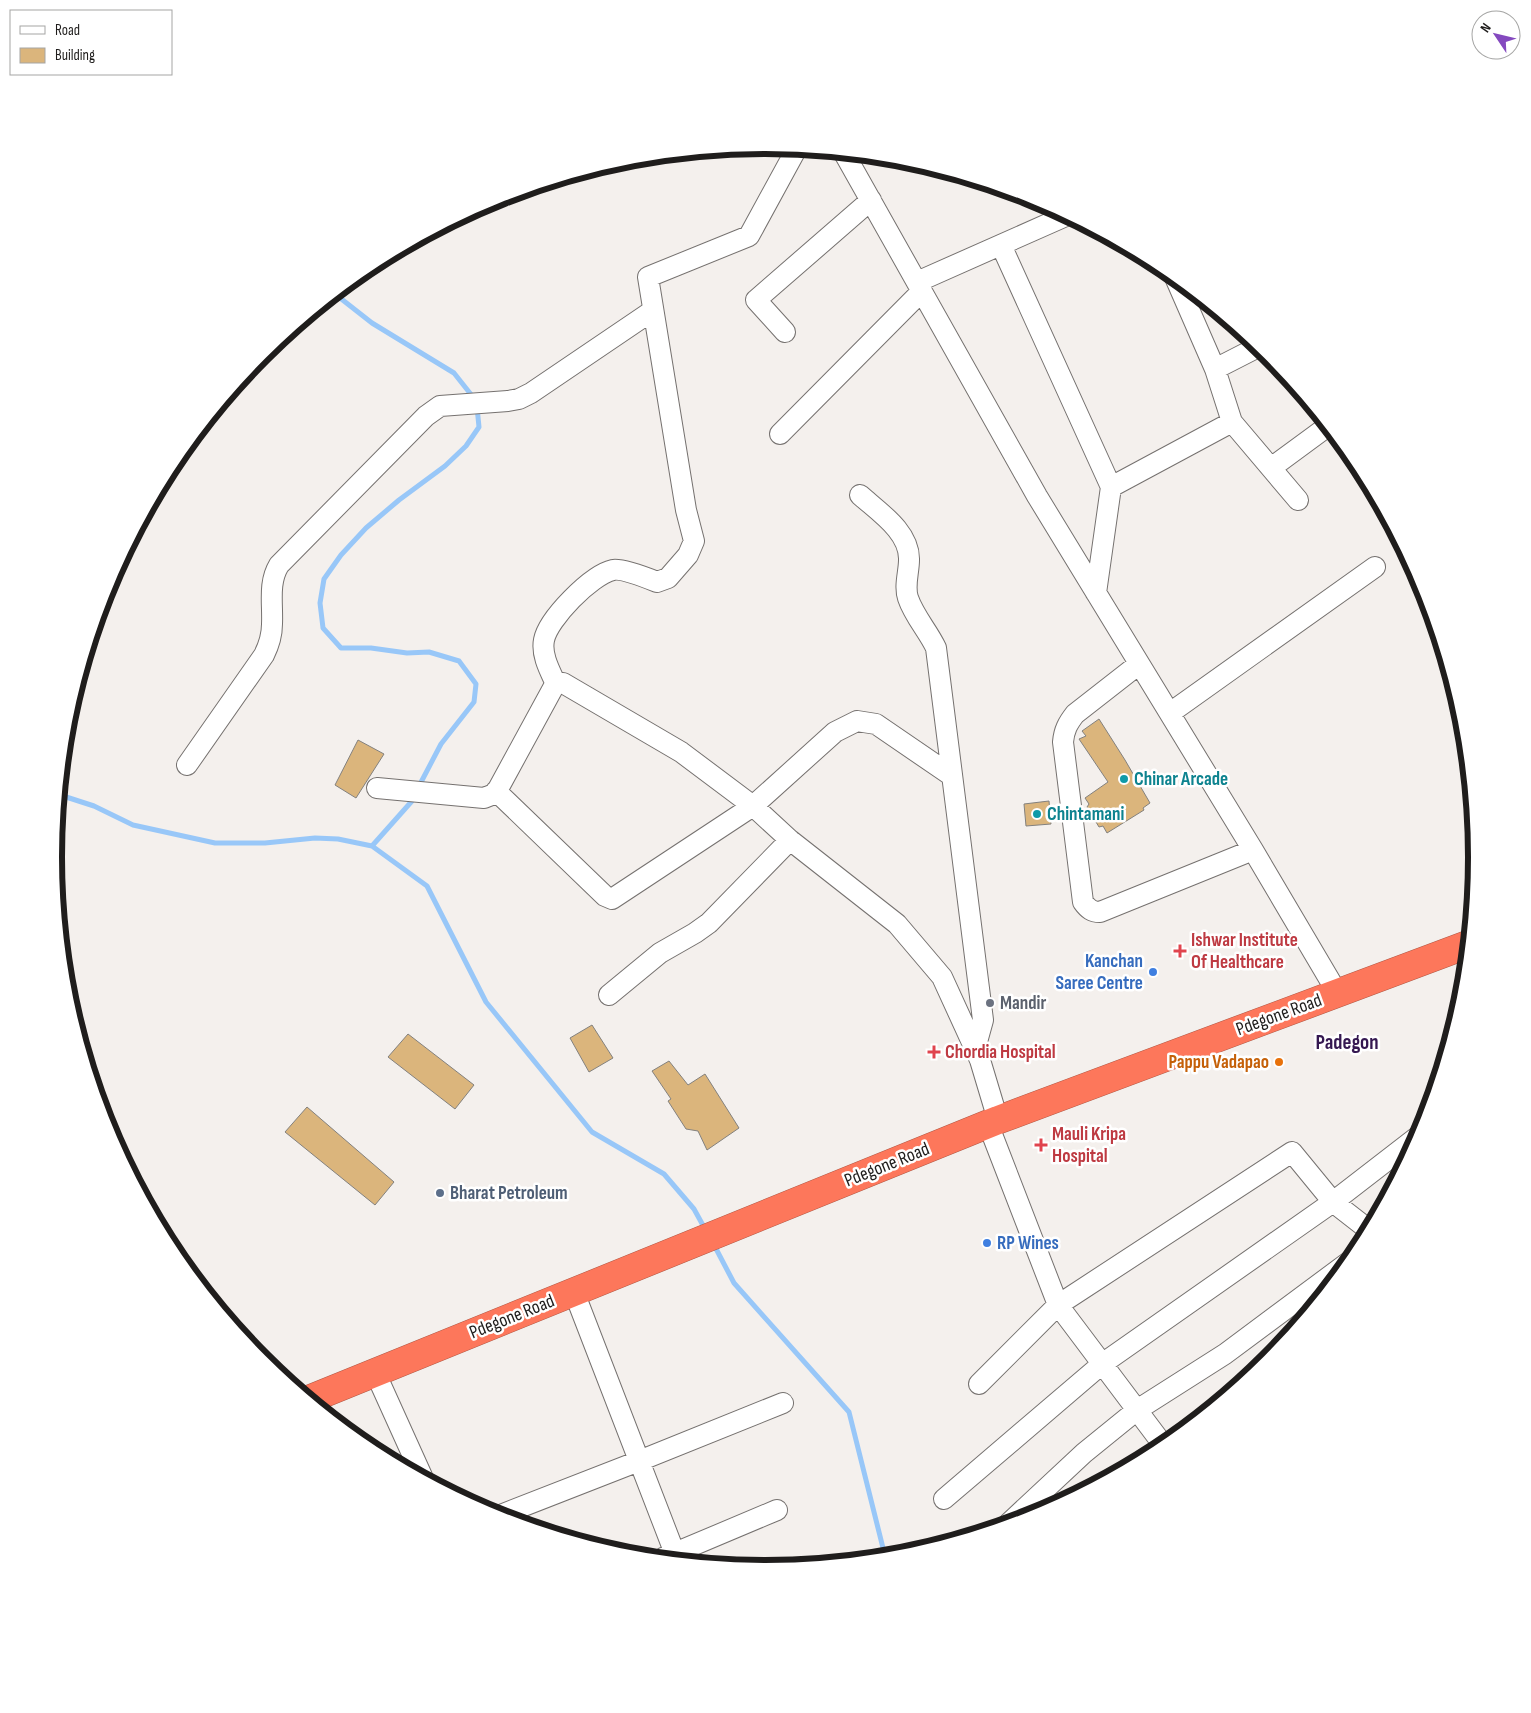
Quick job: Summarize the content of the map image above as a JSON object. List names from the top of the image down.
{
  "streets": {
    "highway": ["Pdegone Road"]
  },
  "districts": ["Padegon"],
  "places": {
    "other": [
      "Chinar Arcade",
      "Chintamani",
      "Kanchan Saree Centre",
      "Mandir",
      "Pappu Vadapao",
      "Bharat Petroleum",
      "RP Wines"
    ],
    "health": ["Ishwar Institute Of Healthcare", "Chordia Hospital", "Mauli Kripa Hospital"]
  },
  "legend": ["Road", "Building"],
  "north": "top left"
}
